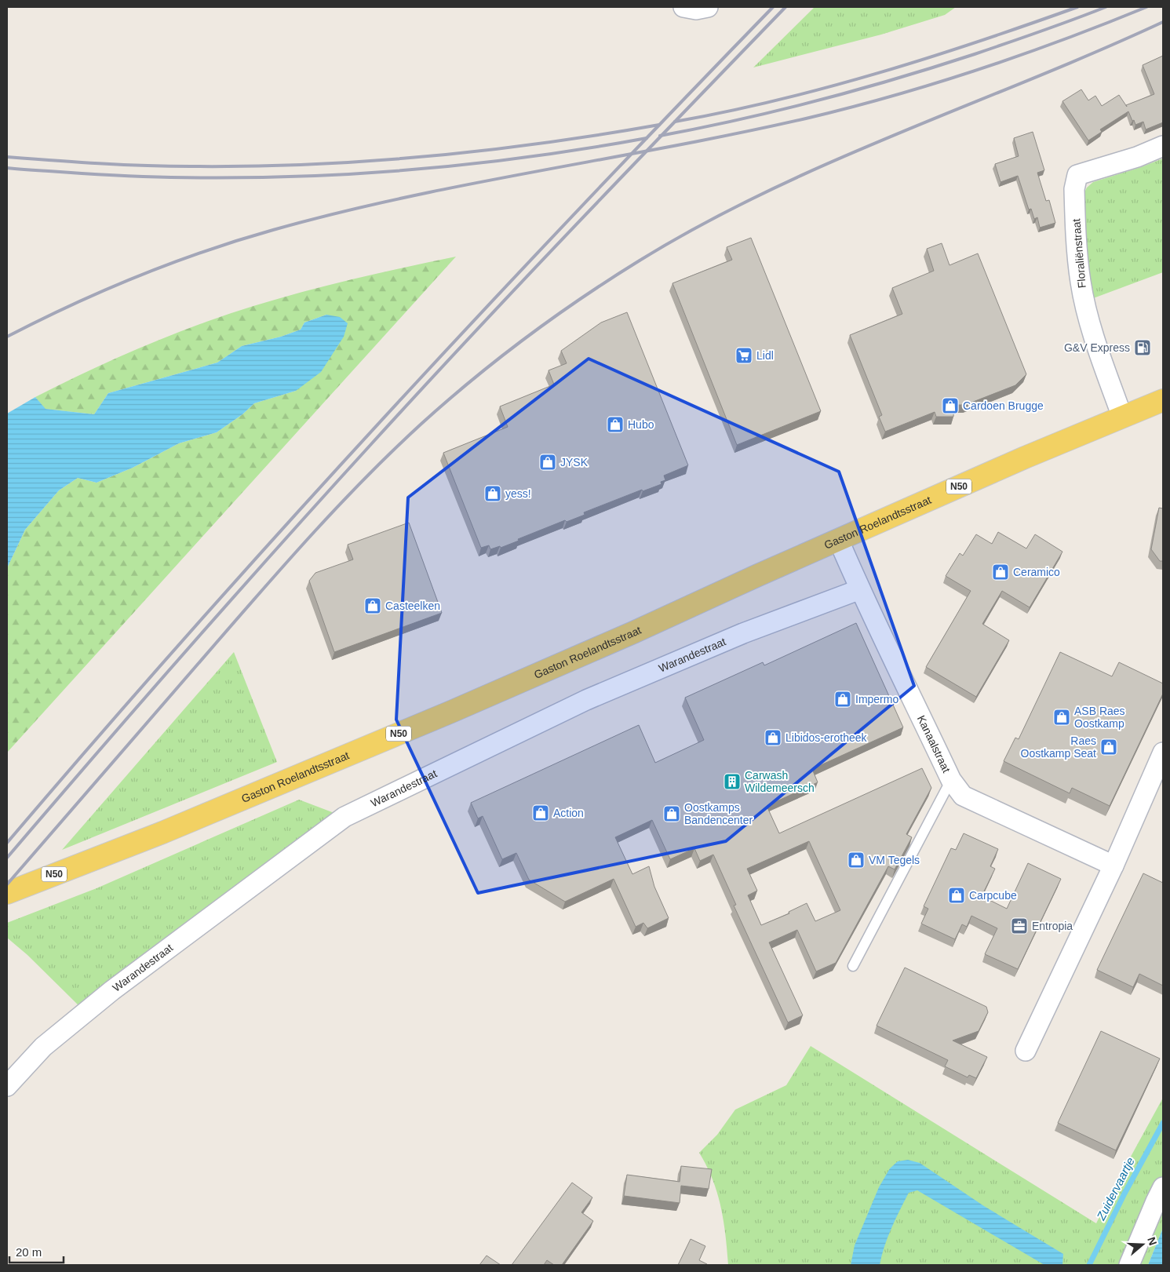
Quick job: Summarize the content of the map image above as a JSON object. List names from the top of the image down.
{
  "streets": {
    "main road": ["N50", "Gaston Roelandtsstraat"],
    "street": ["Floraliënstraat", "Warandestraat", "Kanaalstraat"]
  },
  "crossings": [
    ["Floraliënstraat", "Gaston Roelandtsstraat"],
    ["Gaston Roelandtsstraat", "Kanaalstraat"],
    ["Warandestraat", "Kanaalstraat"]
  ],
  "water": ["Zuidervaartje"],
  "places": {
    "fuel station": ["G&V Express"],
    "supermarket": ["Lidl"],
    "shop": [
      "Cardoen Brugge",
      "Hubo",
      "JYSK",
      "yess!",
      "Ceramico",
      "Casteelken",
      "Impermo",
      "ASB Raes Oostkamp",
      "Libidos-erotheek",
      "Raes Oostkamp Seat",
      "Action",
      "Oostkamps Bandencenter",
      "VM Tegels",
      "Carpcube"
    ],
    "building": ["Carwash Wildemeersch"],
    "office": ["Entropia"]
  },
  "scale_bar": "20 m",
  "north": "right"
}
